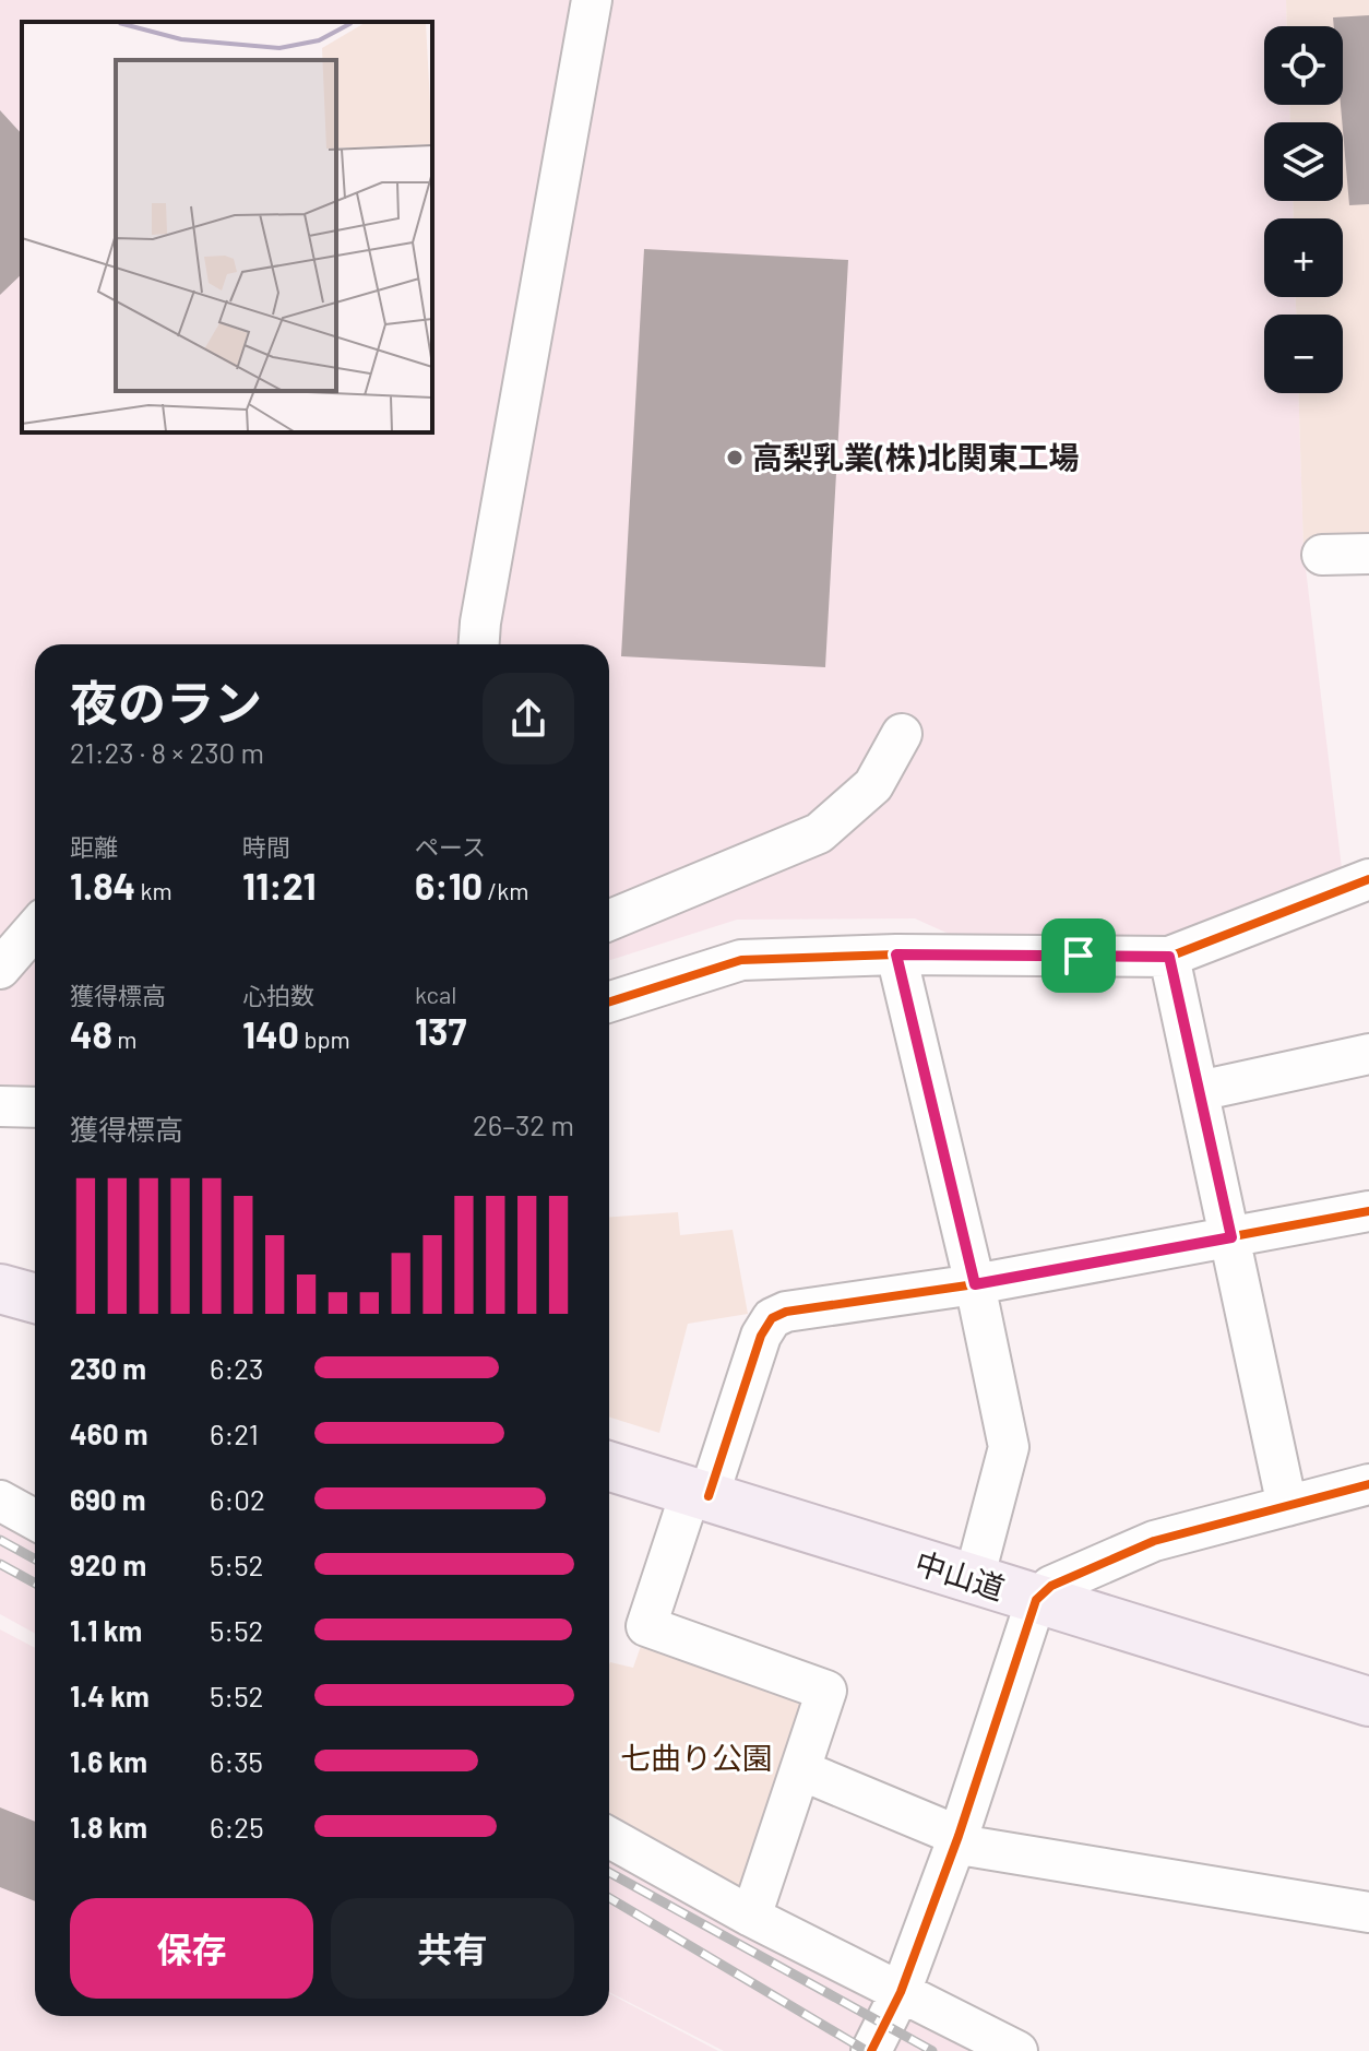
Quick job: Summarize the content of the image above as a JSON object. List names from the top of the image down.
{
  "streets": {
    "highway": ["中山道"]
  },
  "parks": ["七曲り公園"],
  "places": ["高梨乳業(株)北関東工場"],
  "page": {
    "map_buttons": ["+", "−"],
    "heading": ["夜のラン", "21:23 · 8 × 230 m"],
    "stats": [
      ["距離", "1.84 km"],
      ["時間", "11:21"],
      ["ペース", "6:10 /km"],
      ["獲得標高", "48 m"],
      ["心拍数", "140 bpm"],
      ["kcal", "137"]
    ],
    "chart": ["獲得標高", "26–32 m"],
    "list": [
      {
        "name": "230 m",
        "note": "6:23"
      },
      {
        "name": "460 m",
        "note": "6:21"
      },
      {
        "name": "690 m",
        "note": "6:02"
      },
      {
        "name": "920 m",
        "note": "5:52"
      },
      {
        "name": "1.1 km",
        "note": "5:52"
      },
      {
        "name": "1.4 km",
        "note": "5:52"
      },
      {
        "name": "1.6 km",
        "note": "6:35"
      },
      {
        "name": "1.8 km",
        "note": "6:25"
      }
    ],
    "buttons": ["保存", "共有"]
  }
}
